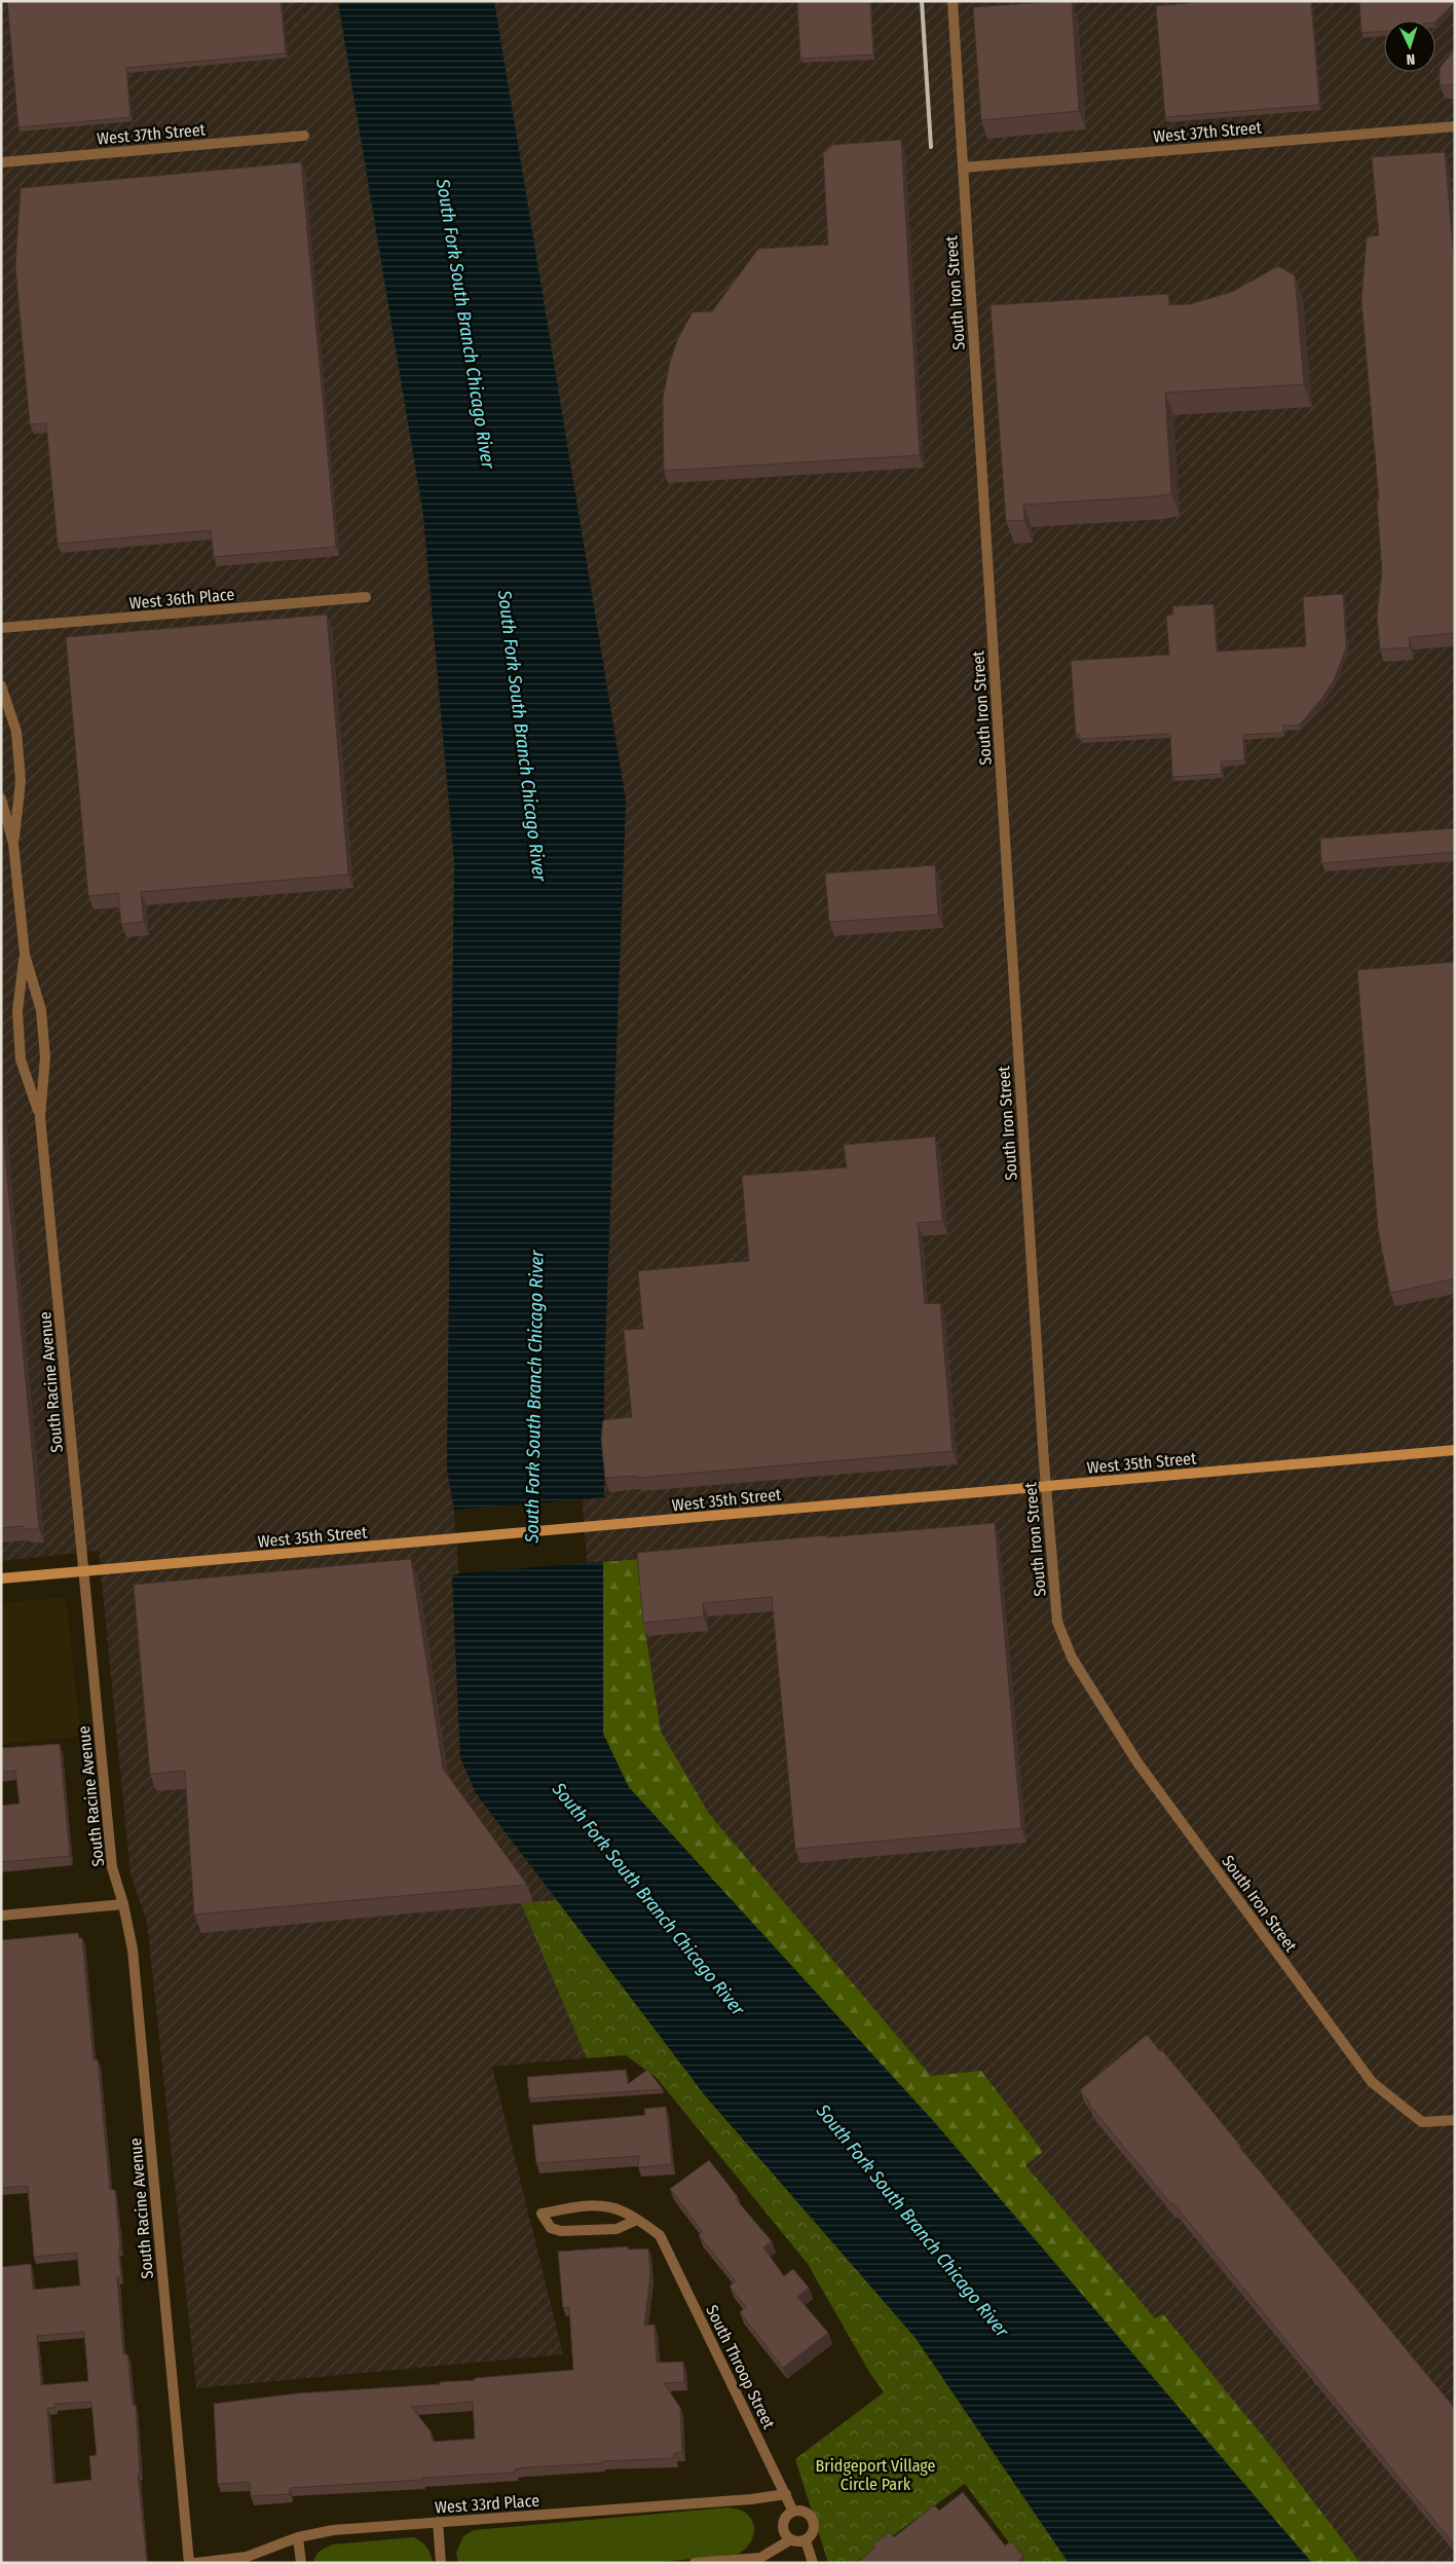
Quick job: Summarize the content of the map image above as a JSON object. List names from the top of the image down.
{
  "streets": {
    "main road": ["West 35th Street"],
    "street": [
      "West 37th Street",
      "South Iron Street",
      "West 36th Place",
      "South Racine Avenue",
      "South Throop Street",
      "West 33rd Place"
    ]
  },
  "crossings": [
    ["West 37th Street", "South Iron Street"],
    ["South Iron Street", "West 35th Street"],
    ["South Racine Avenue", "West 35th Street"],
    ["South Throop Street", "West 33rd Place"]
  ],
  "water": ["South Fork South Branch Chicago River"],
  "parks": ["Bridgeport Village Circle Park"],
  "north": "bottom"
}
